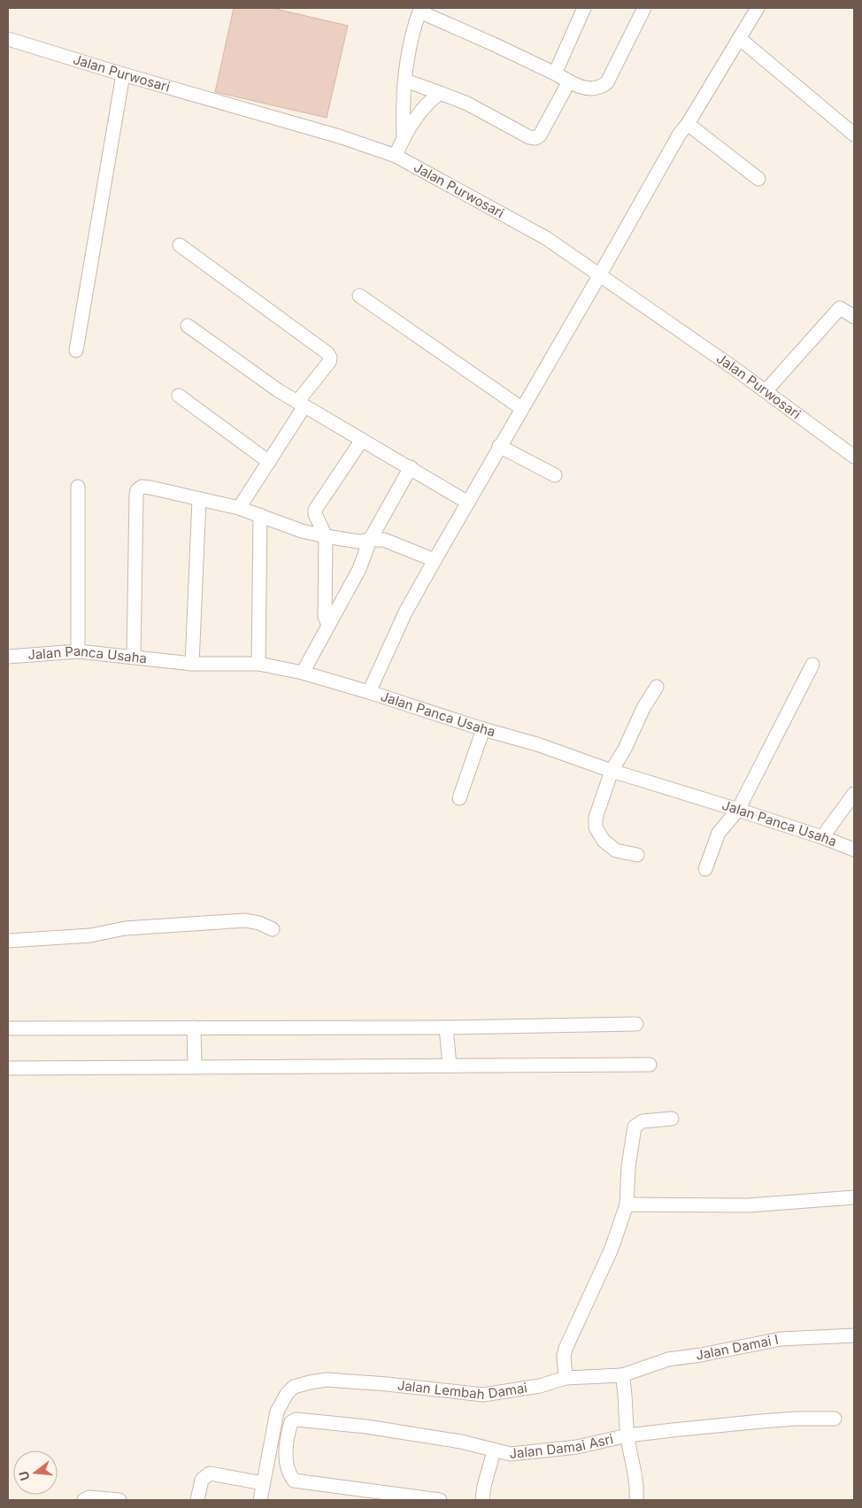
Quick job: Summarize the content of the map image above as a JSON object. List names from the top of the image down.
{
  "streets": {
    "street": [
      "Jalan Purwosari",
      "Jalan Panca Usaha",
      "Jalan Damai I",
      "Jalan Lembah Damai",
      "Jalan Damai Asri"
    ]
  },
  "crossings": [
    ["Jalan Damai I", "Jalan Lembah Damai"]
  ],
  "north": "left"
}
